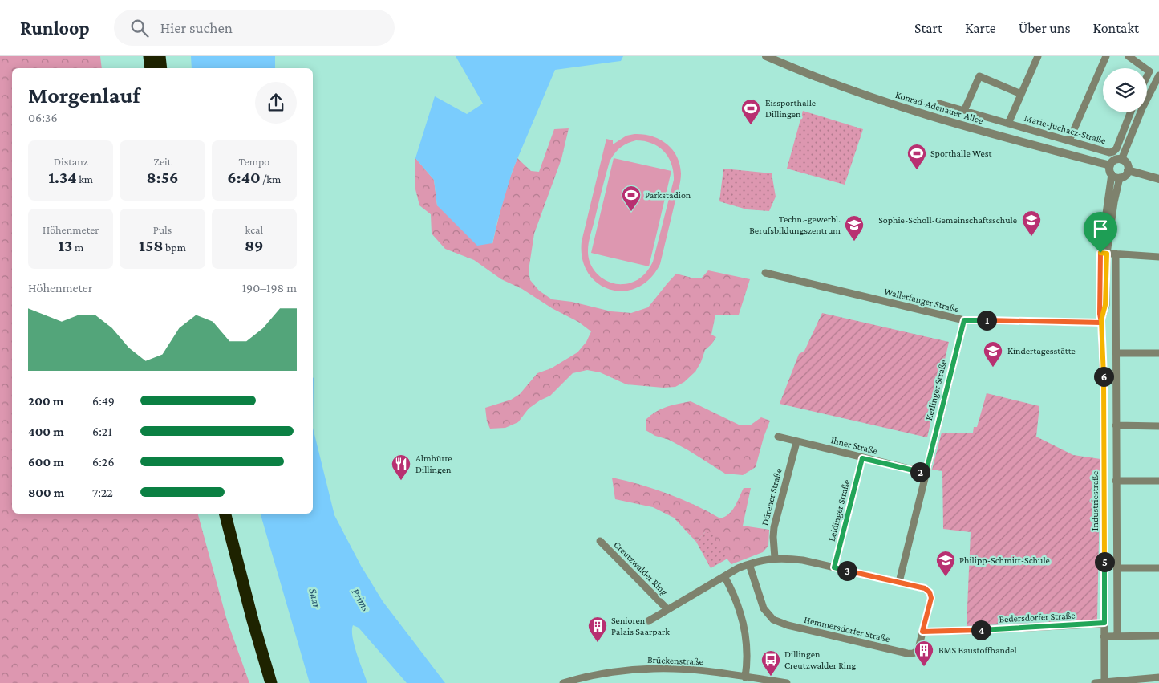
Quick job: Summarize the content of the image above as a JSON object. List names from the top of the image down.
{
  "streets": {
    "street": [
      "Konrad-Adenauer-Allee",
      "Marie-Juchacz-Straße",
      "Wallerfanger Straße",
      "Kerlinger Straße",
      "Ihner Straße",
      "Dürener Straße",
      "Industriestraße",
      "Leidinger Straße",
      "Creutzwalder Ring",
      "Bedersdorfer Straße",
      "Hemmersdorfer Straße",
      "Brückenstraße"
    ]
  },
  "crossings": [
    ["Konrad-Adenauer-Allee", "Industriestraße"],
    ["Wallerfanger Straße", "Kerlinger Straße"],
    ["Wallerfanger Straße", "Industriestraße"],
    ["Kerlinger Straße", "Ihner Straße"],
    ["Kerlinger Straße", "Creutzwalder Ring"],
    ["Ihner Straße", "Dürener Straße"],
    ["Ihner Straße", "Leidinger Straße"],
    ["Dürener Straße", "Creutzwalder Ring"],
    ["Industriestraße", "Bedersdorfer Straße"],
    ["Leidinger Straße", "Creutzwalder Ring"],
    ["Creutzwalder Ring", "Hemmersdorfer Straße"],
    ["Bedersdorfer Straße", "Hemmersdorfer Straße"]
  ],
  "water": ["Saar", "Prims"],
  "places": {
    "sports": ["Eissporthalle Dillingen", "Sporthalle West", "Parkstadion"],
    "school or university": [
      "Sophie-Scholl-Gemeinschaftsschule",
      "Techn.-gewerbl. Berufsbildungszentrum",
      "Kindertagesstätte",
      "Philipp-Schmitt-Schule"
    ],
    "restaurant": ["Almhütte Dillingen"],
    "building": ["Senioren Palais Saarpark", "BMS Baustoffhandel"],
    "bus stop": ["Dillingen Creutzwalder Ring"]
  },
  "page": {
    "header": "Runloop",
    "search": "Hier suchen",
    "nav": [
      "Start",
      "Karte",
      "Über uns",
      "Kontakt"
    ],
    "heading": ["Morgenlauf", "06:36"],
    "stats": [
      ["Distanz", "1.34 km"],
      ["Zeit", "8:56"],
      ["Tempo", "6:40 /km"],
      ["Höhenmeter", "13 m"],
      ["Puls", "158 bpm"],
      ["kcal", "89"]
    ],
    "chart": ["Höhenmeter", "190–198 m"],
    "pins": [
      "1",
      "6",
      "2",
      "5",
      "3",
      "4"
    ],
    "list": [
      {
        "name": "200 m",
        "note": "6:49"
      },
      {
        "name": "400 m",
        "note": "6:21"
      },
      {
        "name": "600 m",
        "note": "6:26"
      },
      {
        "name": "800 m",
        "note": "7:22"
      }
    ]
  }
}
